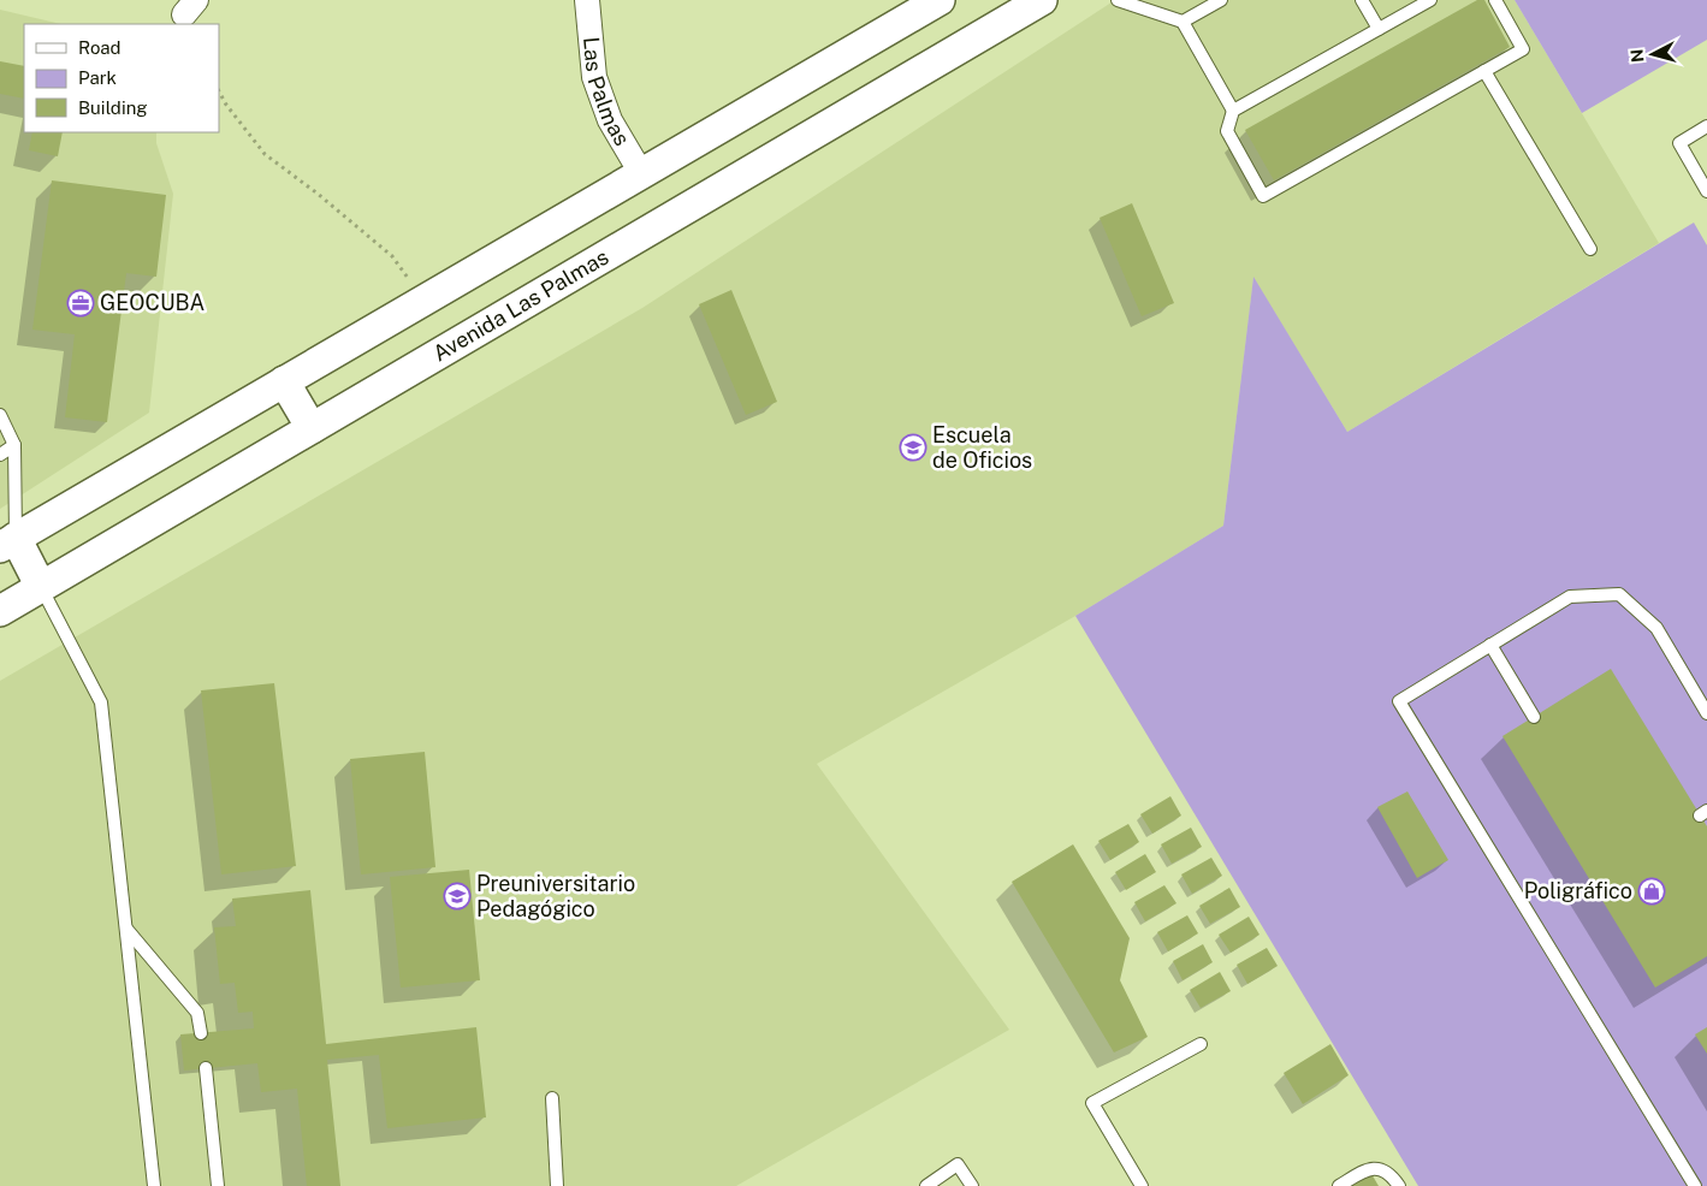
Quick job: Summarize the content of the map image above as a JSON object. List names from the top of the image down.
{
  "streets": {
    "street": ["Las Palmas", "Avenida Las Palmas"]
  },
  "places": {
    "office": ["GEOCUBA"],
    "school or university": ["Escuela de Oficios", "Preuniversitario Pedagógico"],
    "shop": ["Poligráfico"]
  },
  "legend": ["Road", "Park", "Building"],
  "north": "left"
}
